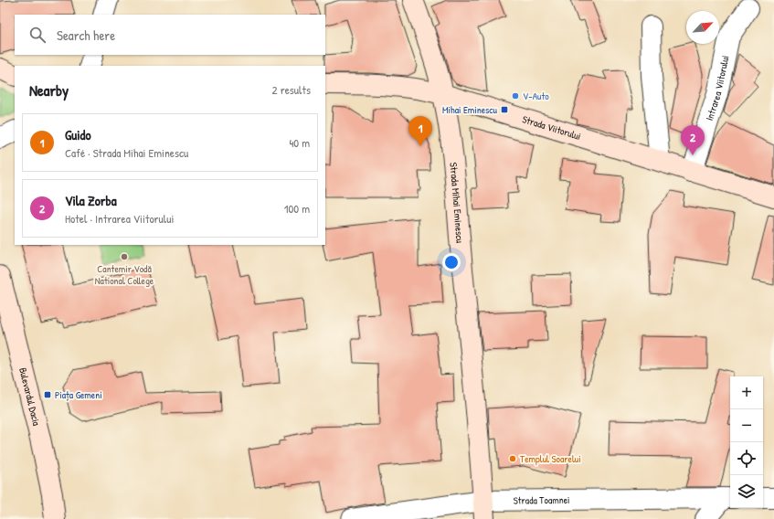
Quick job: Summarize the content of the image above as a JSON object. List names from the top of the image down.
{
  "streets": {
    "main road": ["Strada Viitorului", "Strada Mihai Eminescu", "Bulevardul Dacia"],
    "street": ["Intrarea Viitorului", "Strada Toamnei"]
  },
  "crossings": [
    ["Intrarea Viitorului", "Strada Viitorului"],
    ["Strada Viitorului", "Strada Mihai Eminescu"],
    ["Strada Mihai Eminescu", "Strada Toamnei"]
  ],
  "places": {
    "other": ["V-Auto", "Cantemir Vodă National College", "Templul Soarelui"],
    "transit": ["Mihai Eminescu", "Piața Gemeni"]
  },
  "north": "top right",
  "page": {
    "search": "Search here",
    "heading": ["Nearby", "2 results"],
    "list": [
      {
        "mark": "1",
        "name": "Guido",
        "note": "Café · Strada Mihai Eminescu",
        "value": "40 m"
      },
      {
        "mark": "2",
        "name": "Vila Zorba",
        "note": "Hotel · Intrarea Viitorului",
        "value": "100 m"
      }
    ],
    "pins": ["1", "2"],
    "map_buttons": ["+", "−"]
  }
}
